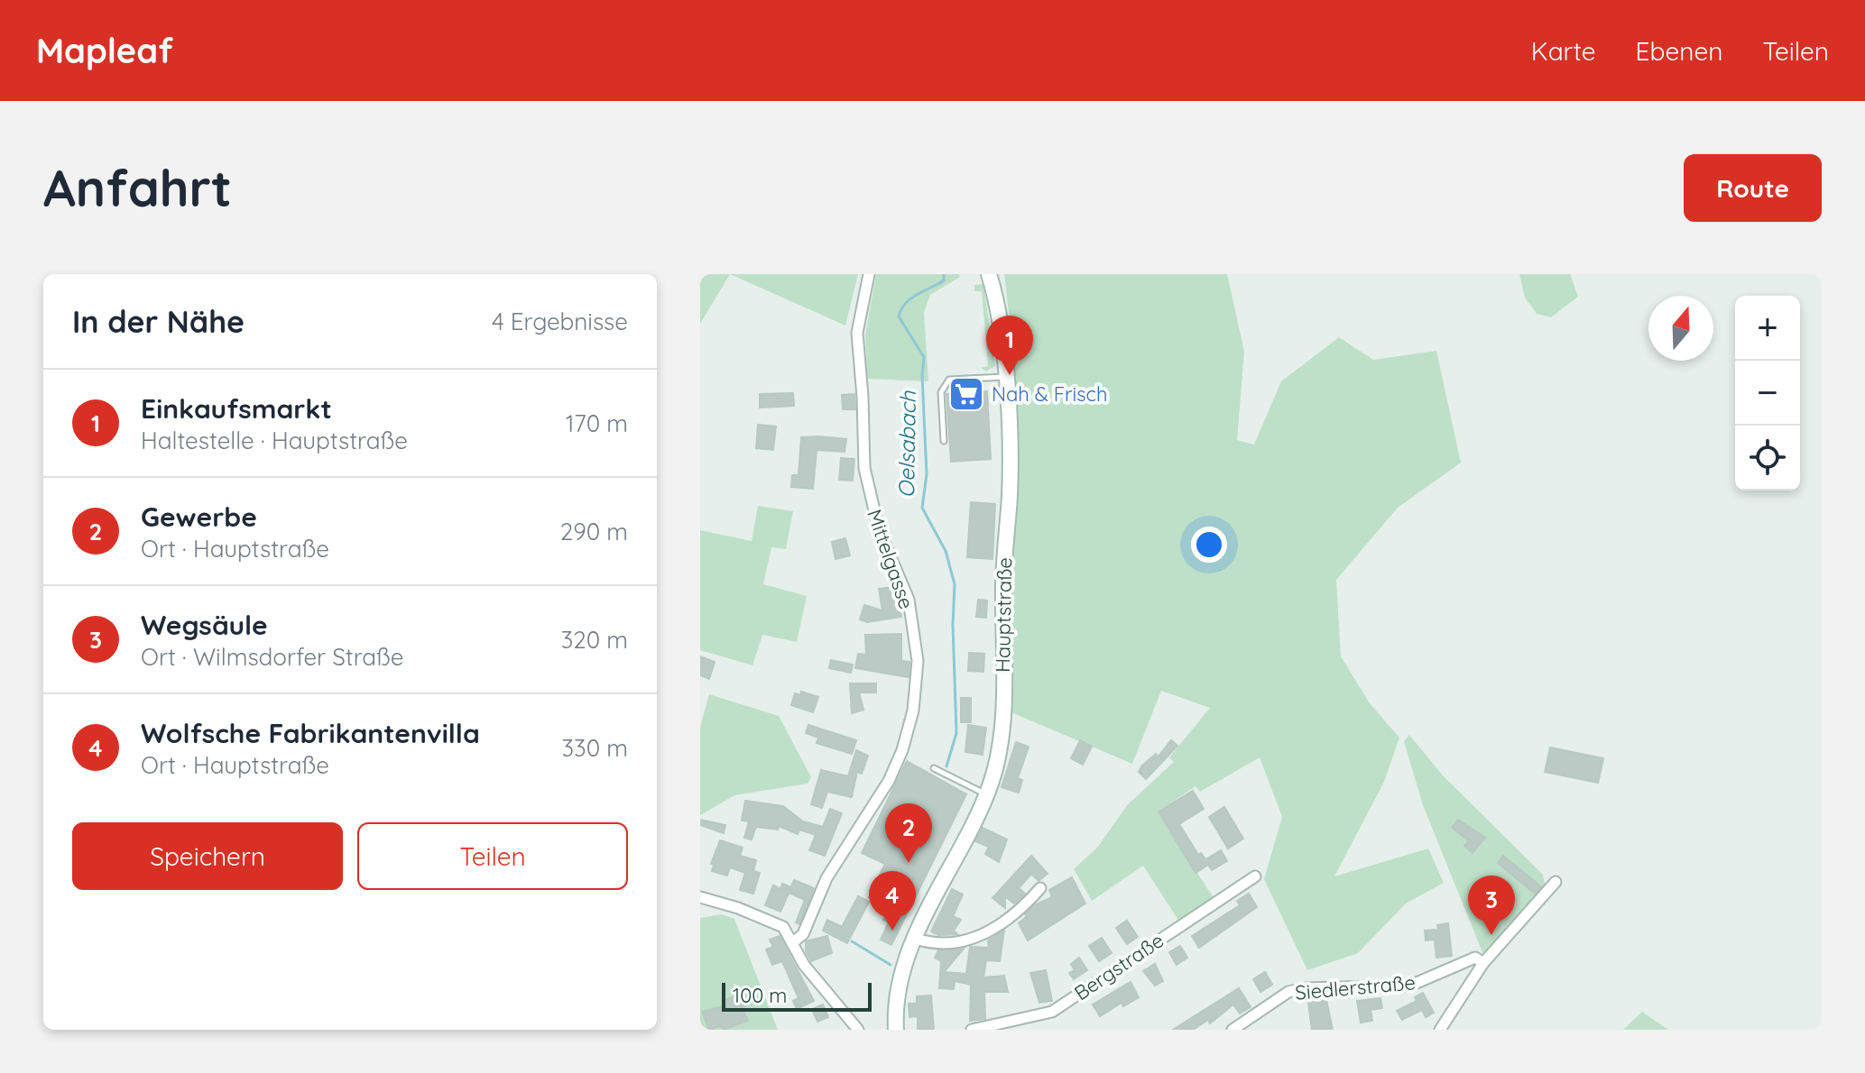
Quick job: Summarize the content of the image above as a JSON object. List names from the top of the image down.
{
  "streets": {
    "main road": ["Hauptstraße"],
    "street": ["Mittelgasse", "Bergstraße", "Siedlerstraße"]
  },
  "water": ["Oelsabach"],
  "places": {
    "supermarket": ["Nah & Frisch"]
  },
  "scale_bar": "100 m",
  "north": "top",
  "page": {
    "header": "Mapleaf",
    "nav": ["Karte", "Ebenen", "Teilen"],
    "buttons": [
      "Route",
      ["Speichern", "Teilen"]
    ],
    "title": "Anfahrt",
    "heading": ["In der Nähe", "4 Ergebnisse"],
    "map_buttons": ["+", "−"],
    "pins": [
      "1",
      "2",
      "4",
      "3"
    ],
    "list": [
      {
        "mark": "1",
        "name": "Einkaufsmarkt",
        "note": "Haltestelle · Hauptstraße",
        "value": "170 m"
      },
      {
        "mark": "2",
        "name": "Gewerbe",
        "note": "Ort · Hauptstraße",
        "value": "290 m"
      },
      {
        "mark": "3",
        "name": "Wegsäule",
        "note": "Ort · Wilmsdorfer Straße",
        "value": "320 m"
      },
      {
        "mark": "4",
        "name": "Wolfsche Fabrikantenvilla",
        "note": "Ort · Hauptstraße",
        "value": "330 m"
      }
    ],
    "scale": "100 m"
  }
}
